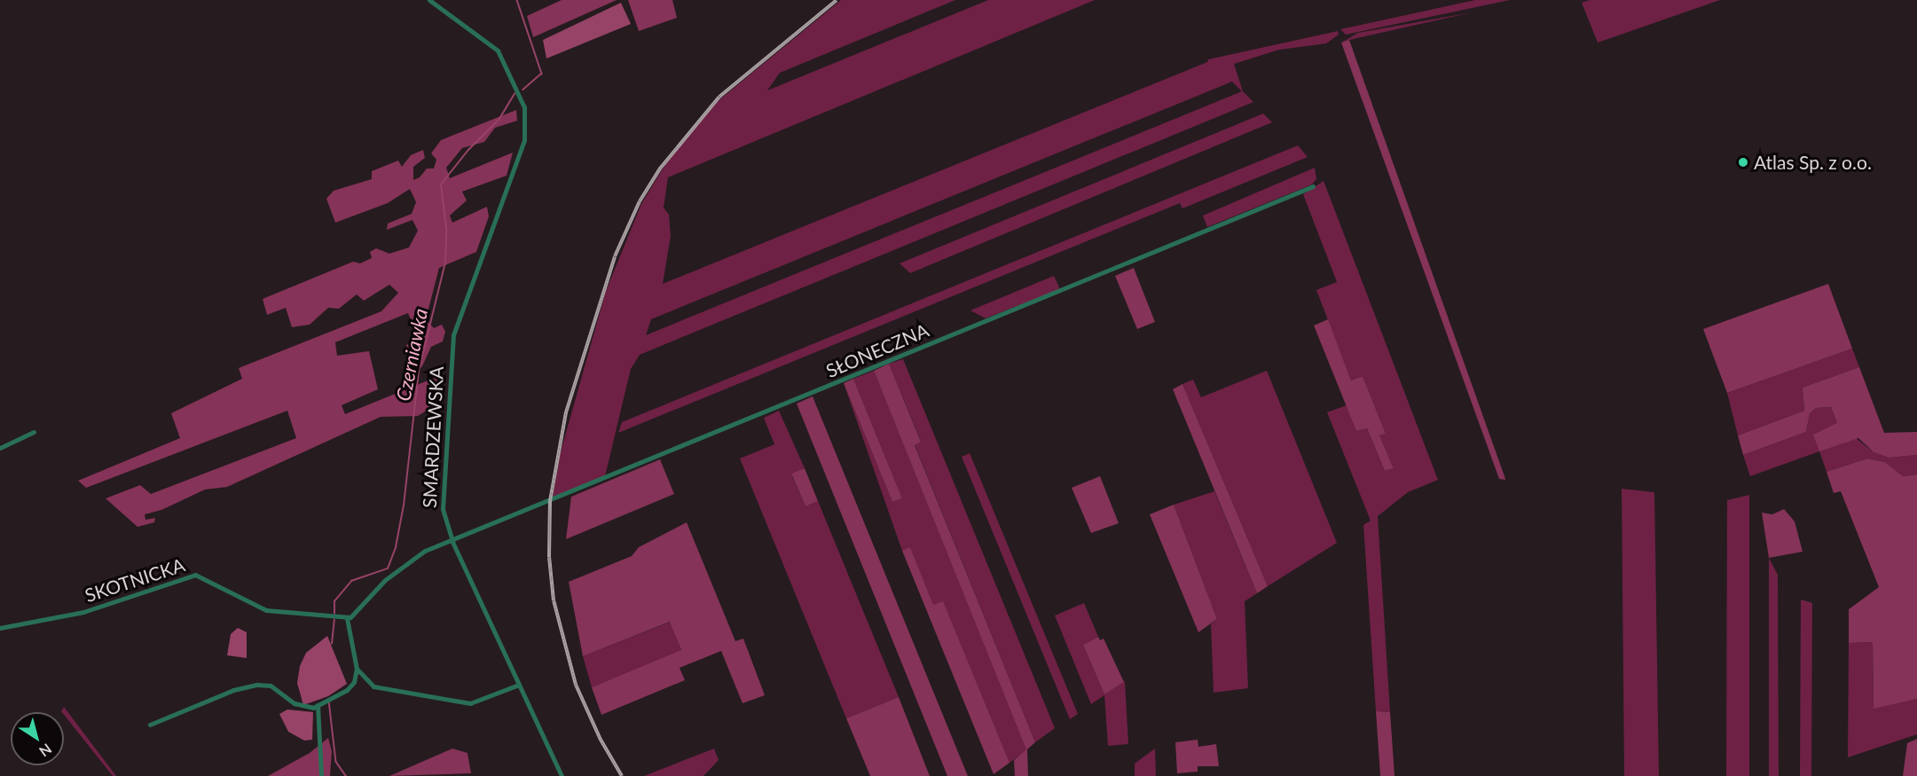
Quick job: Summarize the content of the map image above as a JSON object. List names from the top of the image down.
{
  "streets": {
    "street": ["SŁONECZNA", "SMARDZEWSKA", "SKOTNICKA"]
  },
  "crossings": [
    ["SŁONECZNA", "SMARDZEWSKA"]
  ],
  "water": ["Czerniawka"],
  "places": ["Atlas Sp. z o.o."],
  "north": "bottom right"
}
